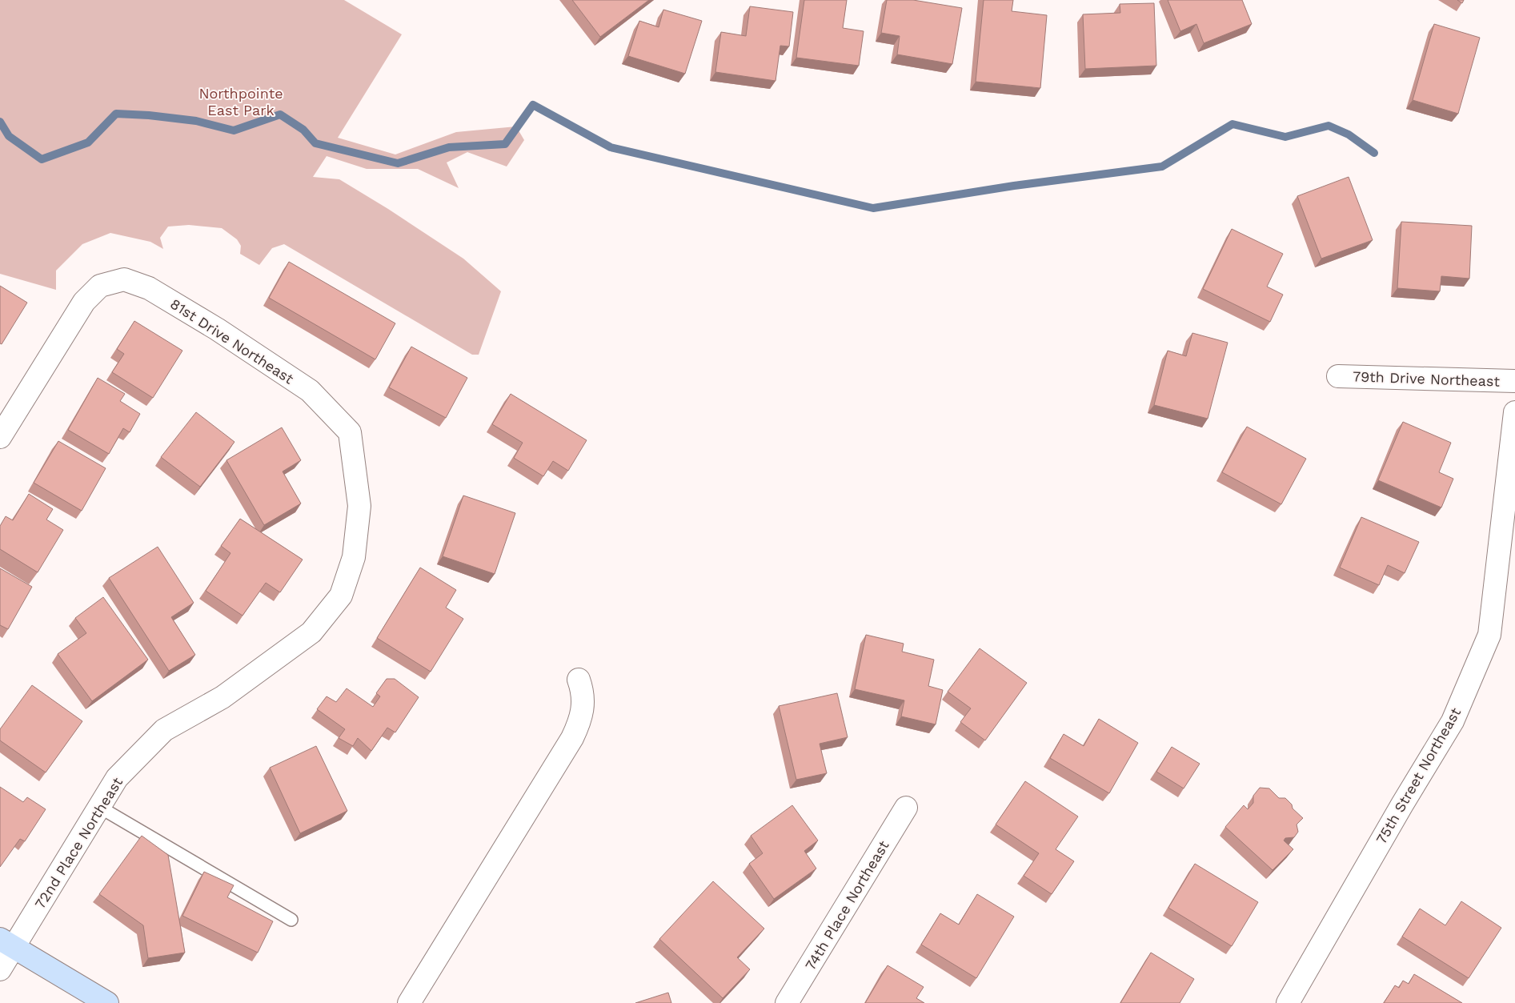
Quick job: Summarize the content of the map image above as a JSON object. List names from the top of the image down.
{
  "streets": {
    "street": [
      "81st Drive Northeast",
      "79th Drive Northeast",
      "75th Street Northeast",
      "72nd Place Northeast",
      "74th Place Northeast"
    ]
  },
  "crossings": [
    ["81st Drive Northeast", "72nd Place Northeast"]
  ],
  "parks": ["Northpointe East Park"]
}
